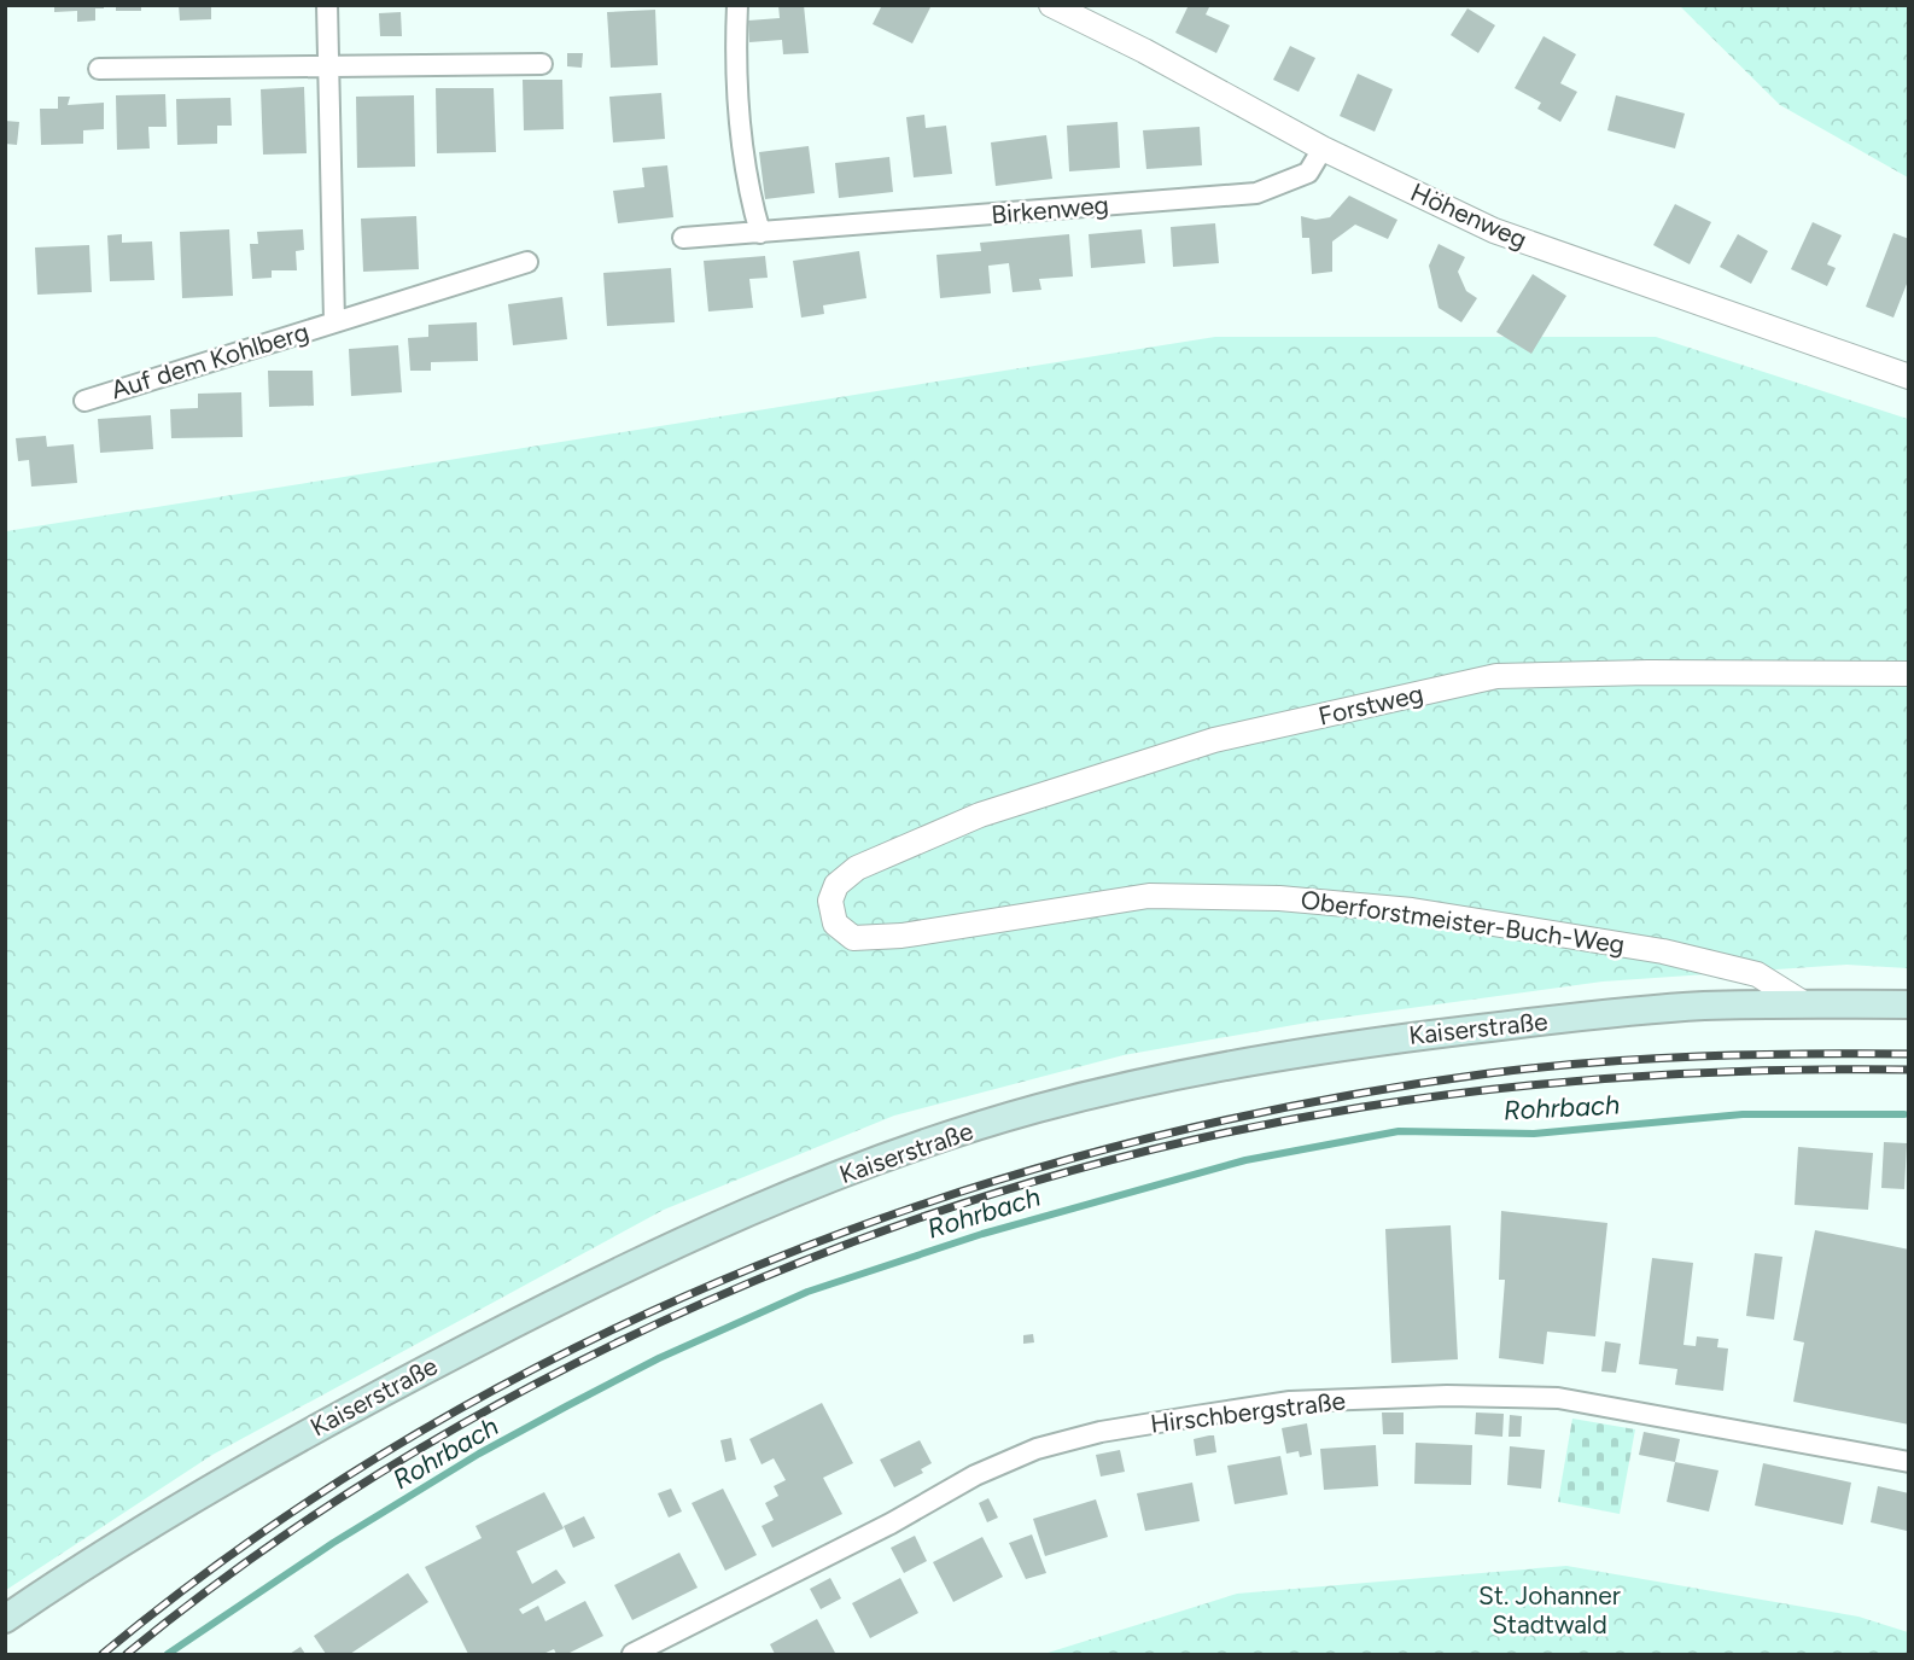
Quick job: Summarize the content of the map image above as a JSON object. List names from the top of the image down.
{
  "streets": {
    "main road": ["Kaiserstraße"],
    "street": [
      "Birkenweg",
      "Höhenweg",
      "Auf dem Kohlberg",
      "Forstweg",
      "Oberforstmeister-Buch-Weg",
      "Hirschbergstraße"
    ]
  },
  "crossings": [
    ["Birkenweg", "Höhenweg"],
    ["Forstweg", "Oberforstmeister-Buch-Weg"],
    ["Oberforstmeister-Buch-Weg", "Kaiserstraße"]
  ],
  "water": ["Rohrbach"],
  "parks": ["St. Johanner Stadtwald"]
}
